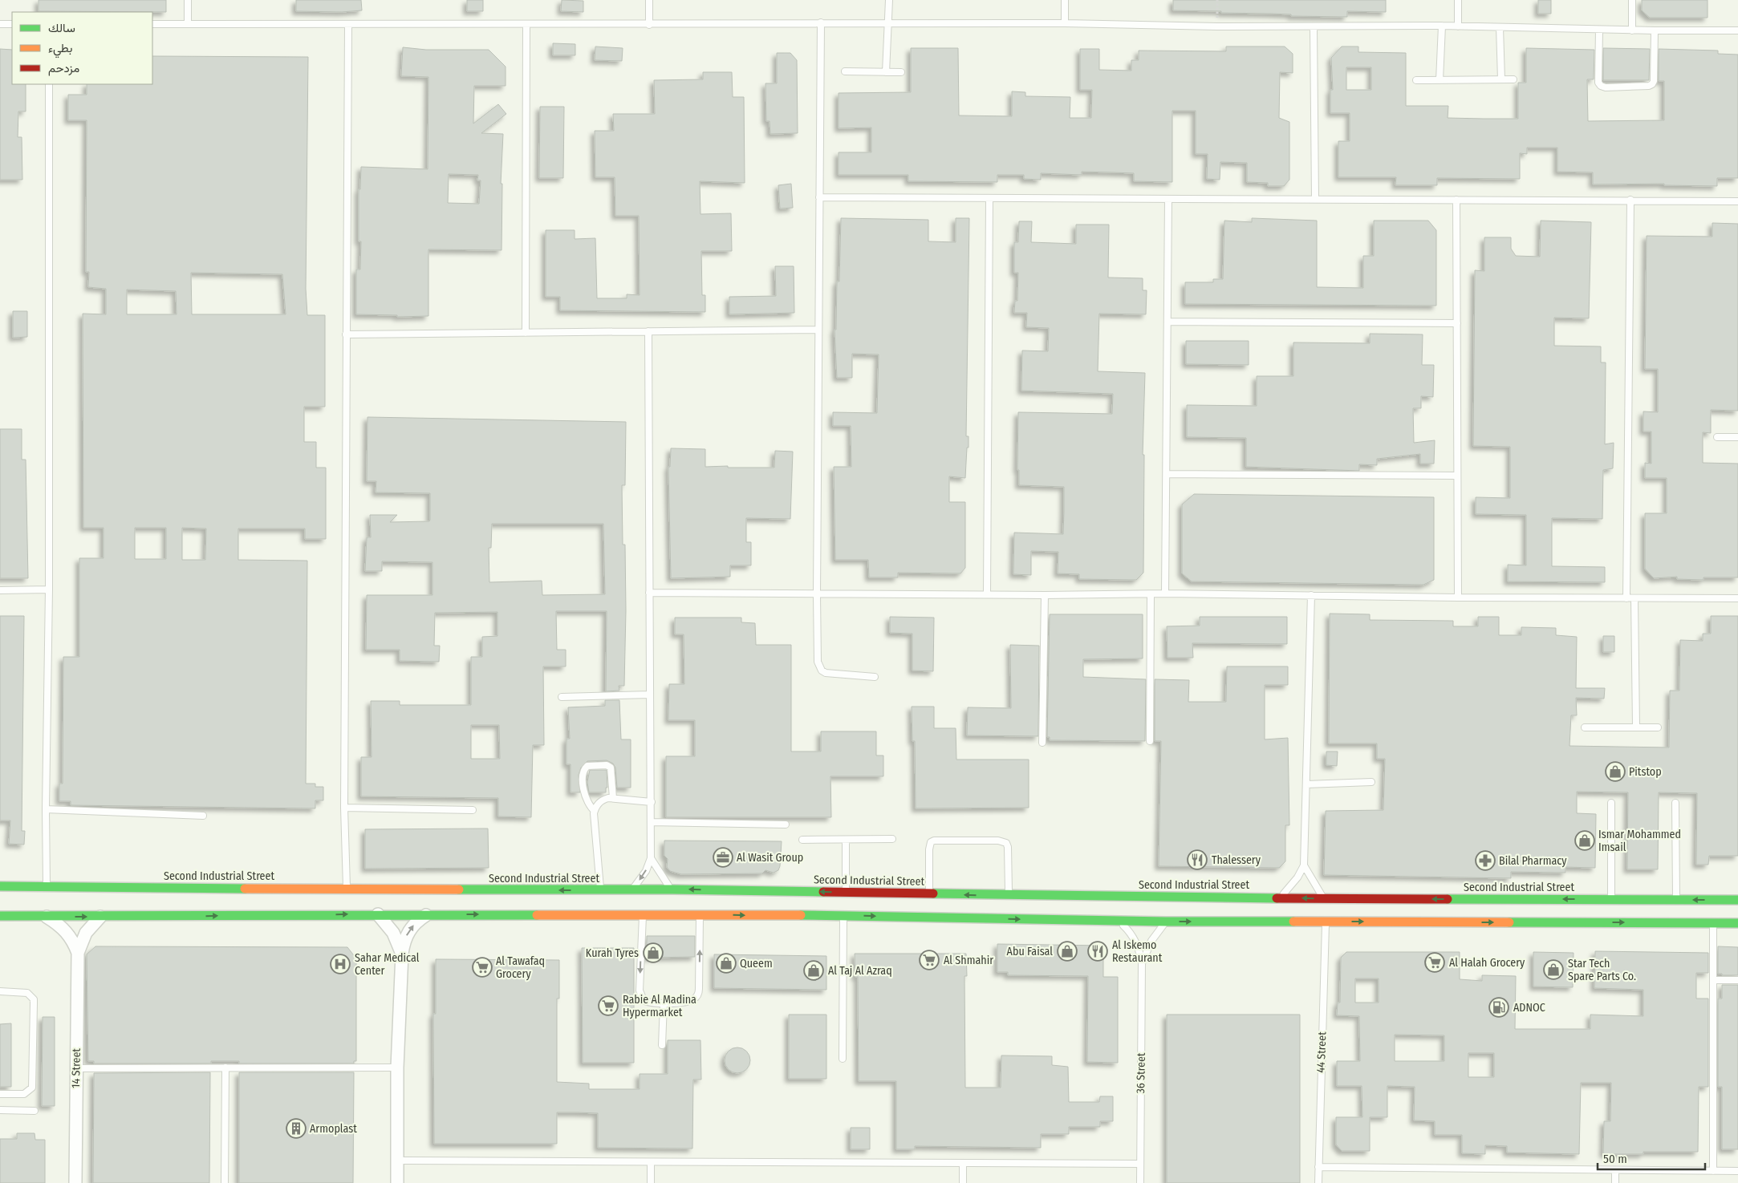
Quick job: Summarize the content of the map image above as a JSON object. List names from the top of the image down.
{
  "streets": {
    "main road": ["Second Industrial Street"],
    "street": ["14 Street"],
    "lane": ["44 Street", "36 Street"]
  },
  "places": {
    "shop": [
      "Pitstop",
      "Ismar Mohammed Imsail",
      "Abu Faisal",
      "Kurah Tyres",
      "Queem",
      "Star Tech Spare Parts Co.",
      "Al Taj Al Azraq"
    ],
    "office": ["Al Wasit Group"],
    "restaurant": ["Thalessery", "Al Iskemo Restaurant"],
    "pharmacy": ["Bilal Pharmacy"],
    "supermarket": [
      "Al Shmahir",
      "Al Halah Grocery",
      "Al Tawafaq Grocery",
      "Rabie Al Madina Hypermarket"
    ],
    "hospital": ["Sahar Medical Center"],
    "fuel station": ["ADNOC"],
    "building": ["Armoplast"]
  },
  "legend": ["سالك", "بطيء", "مزدحم"],
  "scale_bar": "50 m"
}
